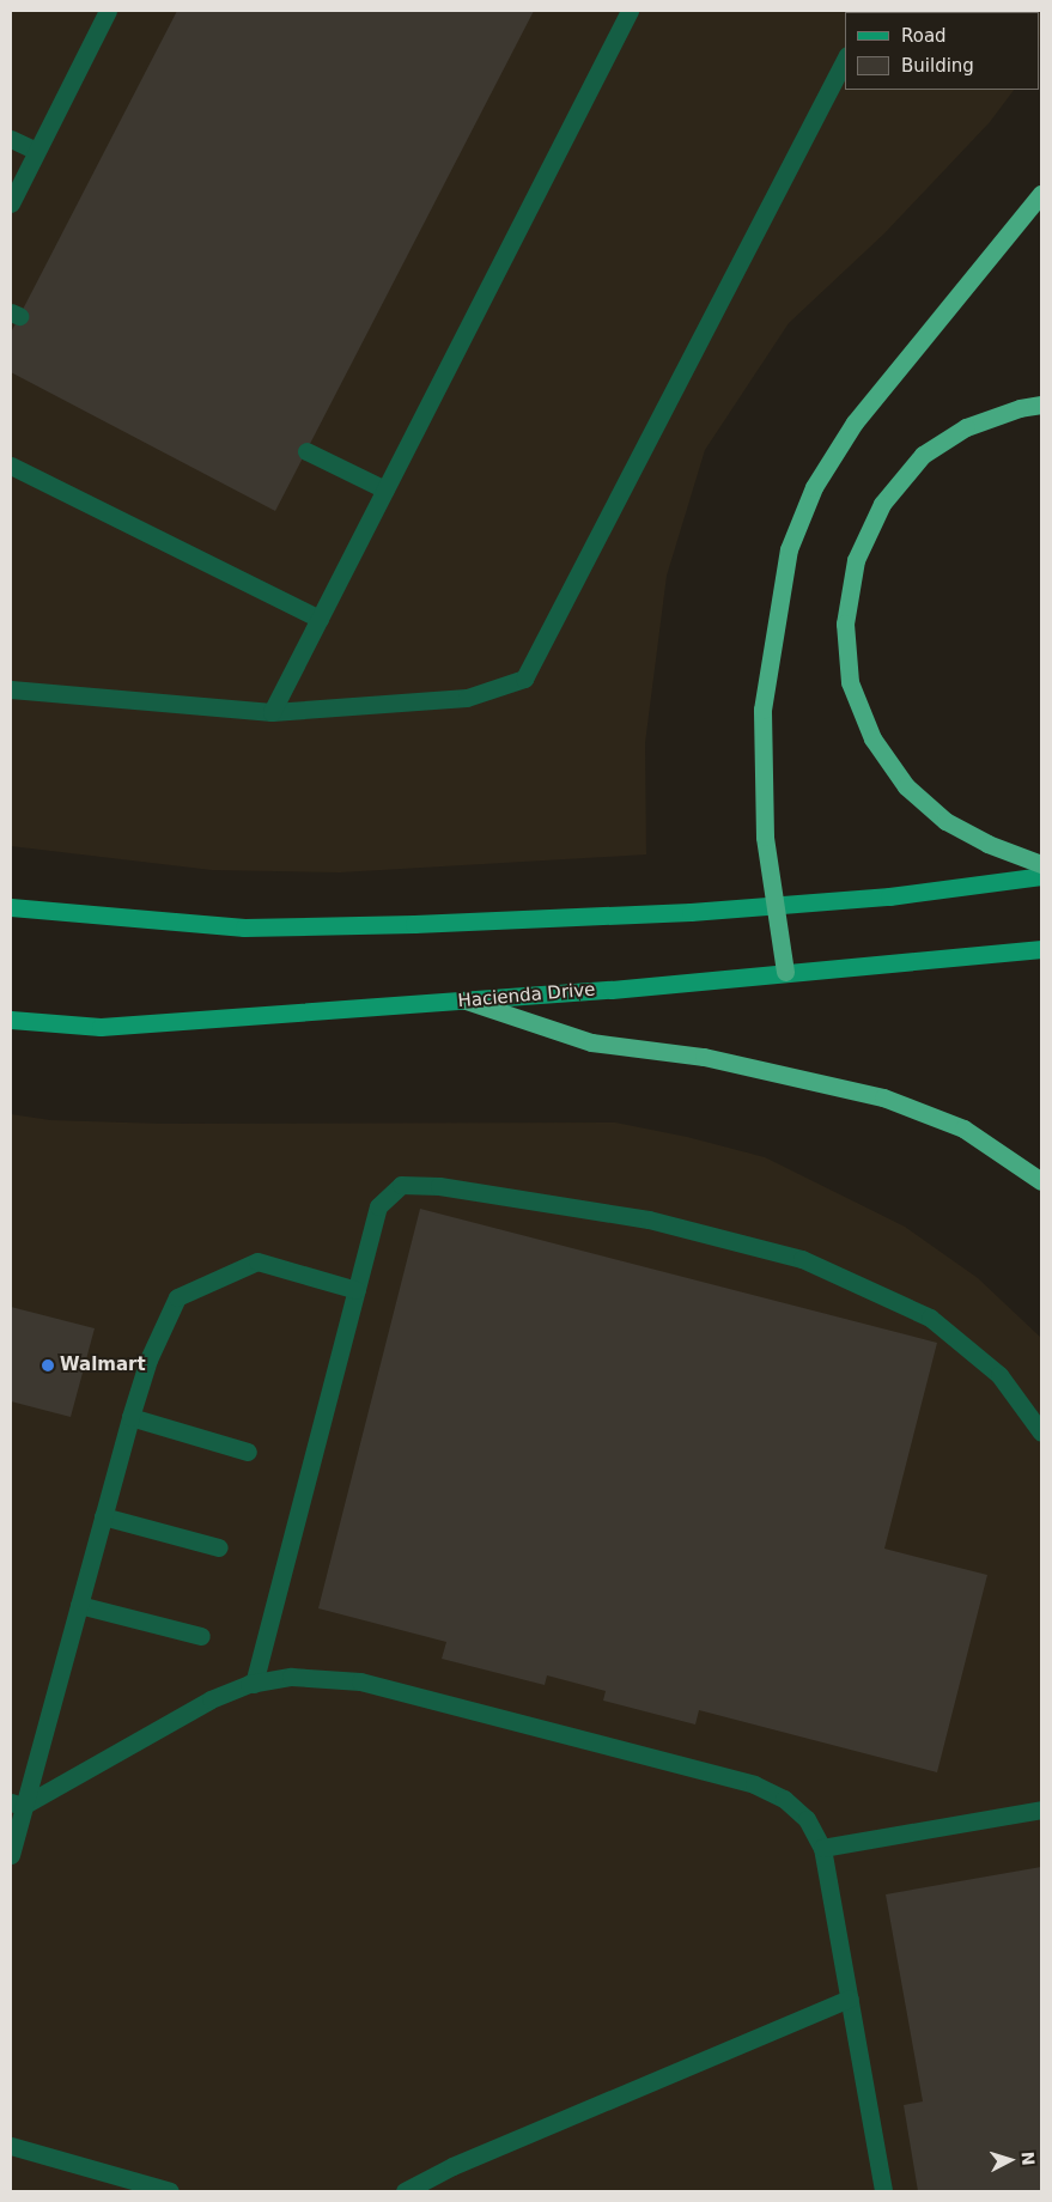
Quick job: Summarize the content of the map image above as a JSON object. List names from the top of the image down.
{
  "streets": {
    "main road": ["Hacienda Drive"]
  },
  "places": ["Walmart"],
  "legend": ["Road", "Building"],
  "north": "right"
}
